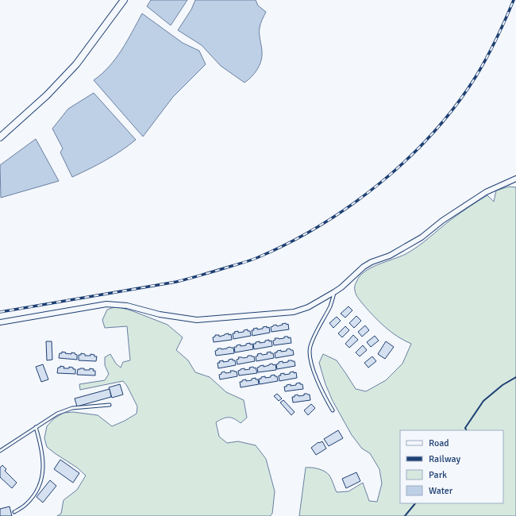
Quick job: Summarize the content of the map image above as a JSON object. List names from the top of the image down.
{
  "legend": [
    "Road",
    "Railway",
    "Park",
    "Water"
  ]
}
